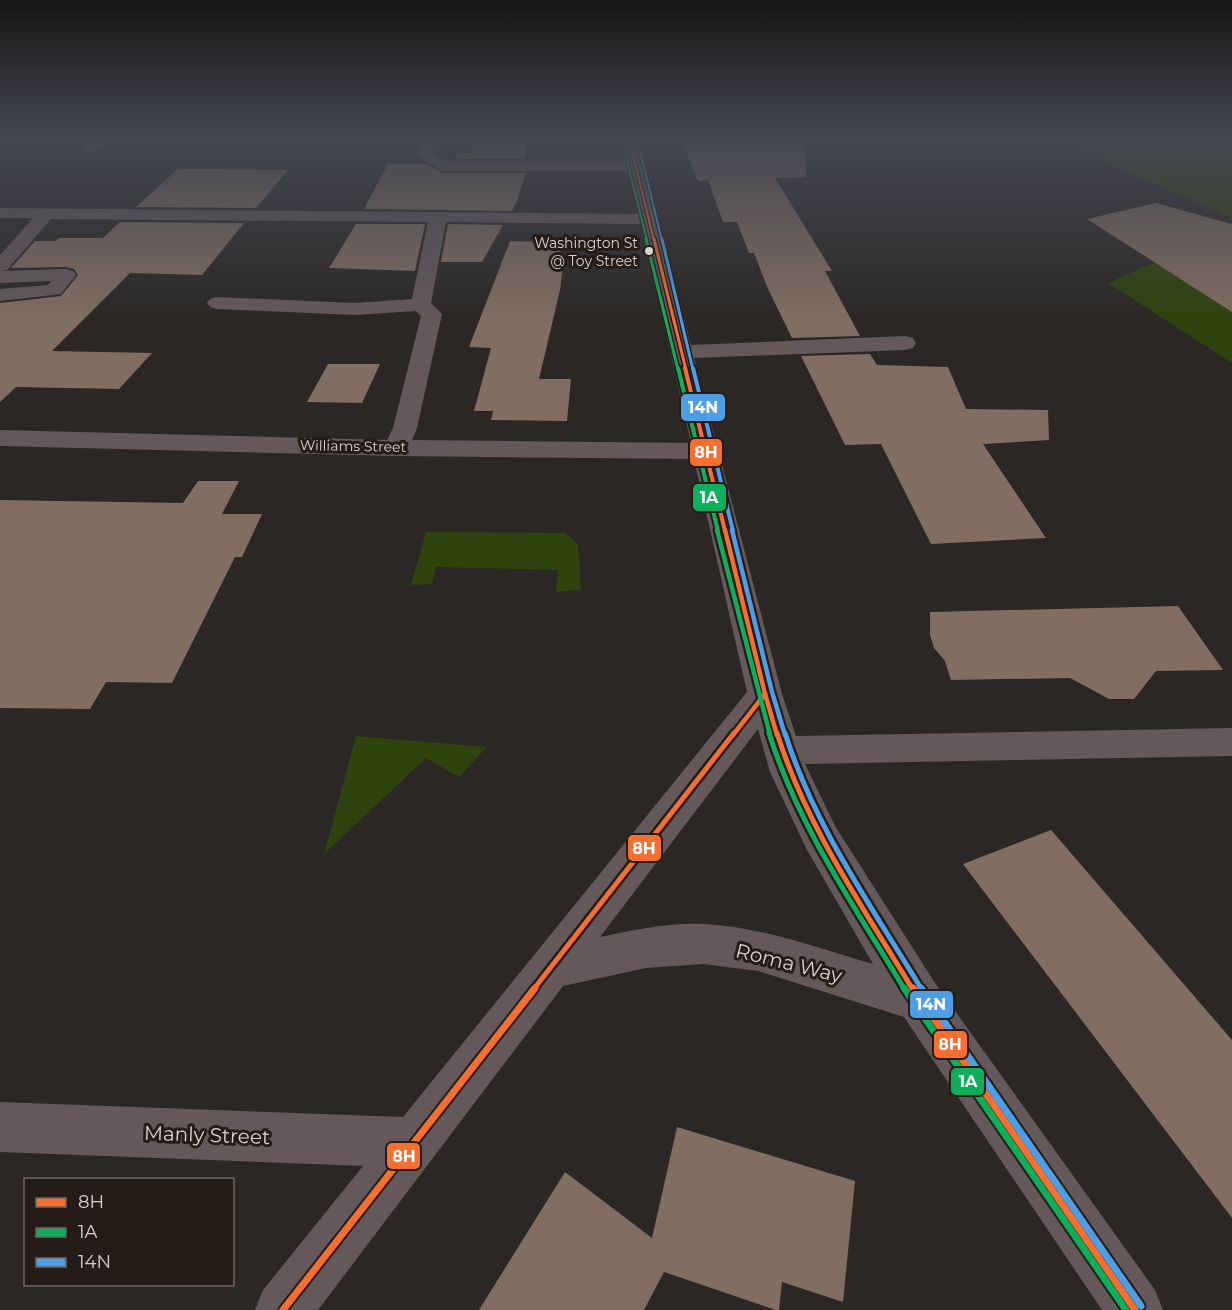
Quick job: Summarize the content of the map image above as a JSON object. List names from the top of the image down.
{
  "streets": {
    "street": ["Williams Street", "Roma Way", "Manly Street"]
  },
  "places": ["Washington St @ Toy Street"],
  "lines": ["transit line 8H", "transit line 1A", "transit line 14N"],
  "legend": ["8H", "1A", "14N"]
}
